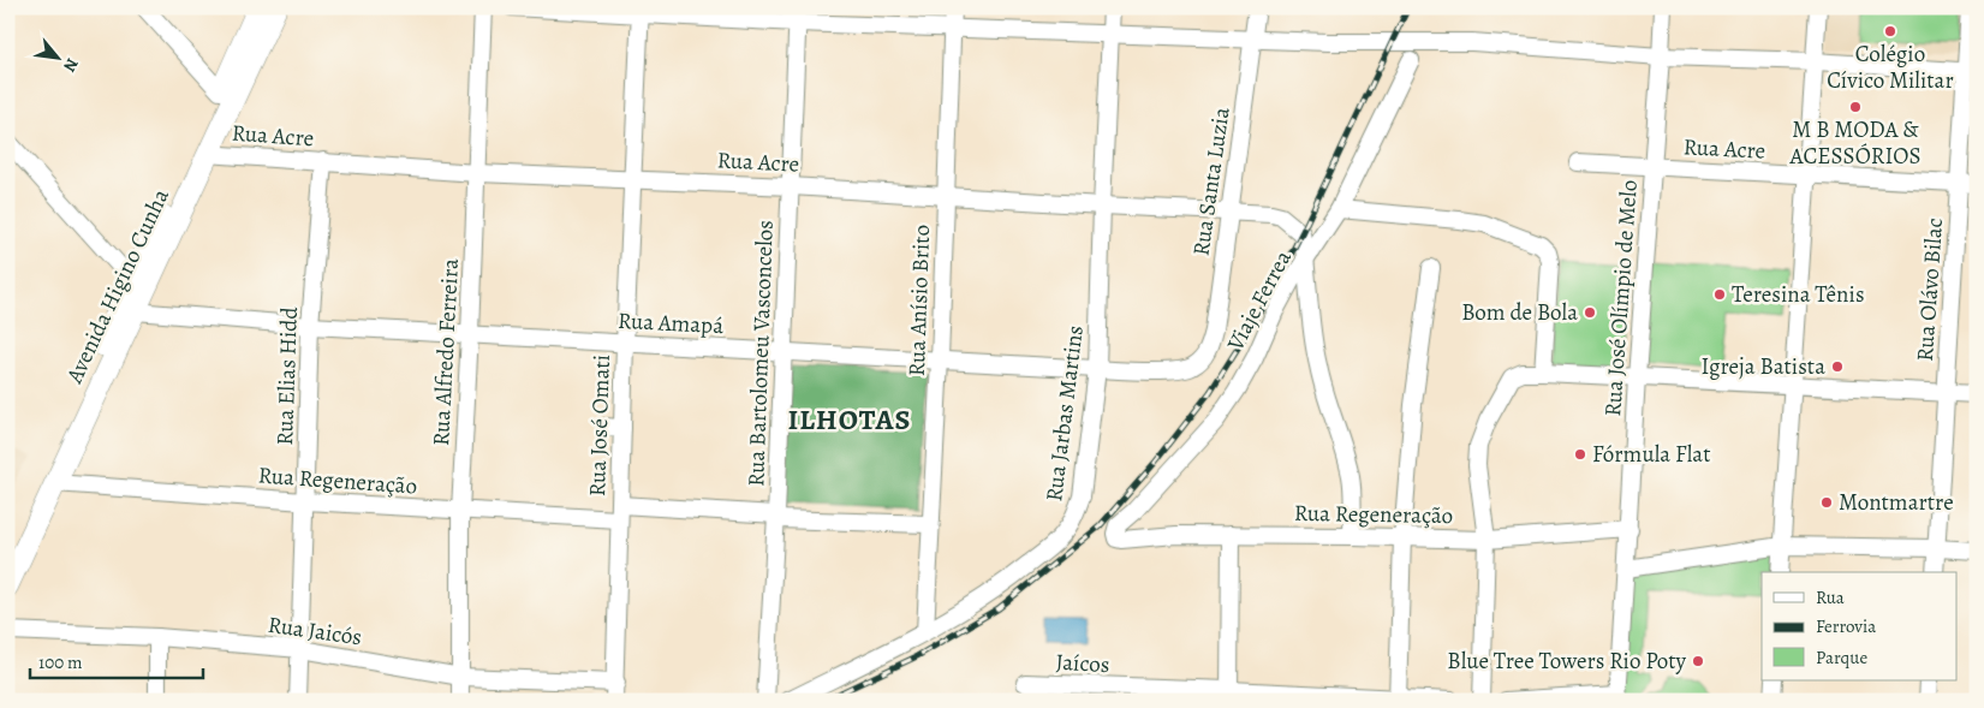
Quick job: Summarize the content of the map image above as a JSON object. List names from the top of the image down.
{
  "streets": {
    "main road": ["Avenida Higino Cunha"],
    "street": [
      "Rua Acre",
      "Rua Santa Luzia",
      "Rua Olávo Bilac",
      "Rua José Olímpio de Melo",
      "Rua Anísio Brito",
      "Viaje Ferrea",
      "Rua Amapá",
      "Rua Alfredo Ferreira",
      "Rua Bartolomeu Vasconcelos",
      "Rua Elias Hidd",
      "Rua Jarbas Martins",
      "Rua José Omati",
      "Rua Regeneração",
      "Rua Jaicós",
      "Jaícos"
    ]
  },
  "crossings": [
    ["Rua Acre", "Rua Santa Luzia"],
    ["Rua Acre", "Avenida Higino Cunha"],
    ["Rua Acre", "Rua Olávo Bilac"],
    ["Rua Acre", "Rua José Olímpio de Melo"],
    ["Rua Acre", "Rua Anísio Brito"],
    ["Rua Acre", "Viaje Ferrea"],
    ["Rua Acre", "Rua Alfredo Ferreira"],
    ["Rua Acre", "Rua Bartolomeu Vasconcelos"],
    ["Rua Acre", "Rua Elias Hidd"],
    ["Rua Acre", "Rua Jarbas Martins"],
    ["Rua Acre", "Rua José Omati"],
    ["Rua Santa Luzia", "Rua Amapá"],
    ["Avenida Higino Cunha", "Rua Amapá"],
    ["Avenida Higino Cunha", "Rua Regeneração"],
    ["Rua José Olímpio de Melo", "Rua Regeneração"],
    ["Rua Anísio Brito", "Rua Amapá"],
    ["Rua Anísio Brito", "Rua Jarbas Martins"],
    ["Rua Anísio Brito", "Rua Regeneração"],
    ["Viaje Ferrea", "Rua Regeneração"],
    ["Rua Amapá", "Rua Alfredo Ferreira"],
    ["Rua Amapá", "Rua Bartolomeu Vasconcelos"],
    ["Rua Amapá", "Rua Elias Hidd"],
    ["Rua Amapá", "Rua Jarbas Martins"],
    ["Rua Amapá", "Rua José Omati"],
    ["Rua Alfredo Ferreira", "Rua Regeneração"],
    ["Rua Alfredo Ferreira", "Rua Jaicós"],
    ["Rua Bartolomeu Vasconcelos", "Rua Regeneração"],
    ["Rua Elias Hidd", "Rua Regeneração"],
    ["Rua Elias Hidd", "Rua Jaicós"],
    ["Rua José Omati", "Rua Regeneração"],
    ["Rua José Omati", "Rua Jaicós"]
  ],
  "districts": ["ILHOTAS"],
  "places": [
    "Colégio Cívico Militar",
    "M B MODA & ACESSÓRIOS",
    "Teresina Tênis",
    "Bom de Bola",
    "Igreja Batista",
    "Fórmula Flat",
    "Montmartre",
    "Blue Tree Towers Rio Poty"
  ],
  "legend": ["Rua", "Ferrovia", "Parque"],
  "scale_bar": "100 m",
  "north": "bottom right"
}
